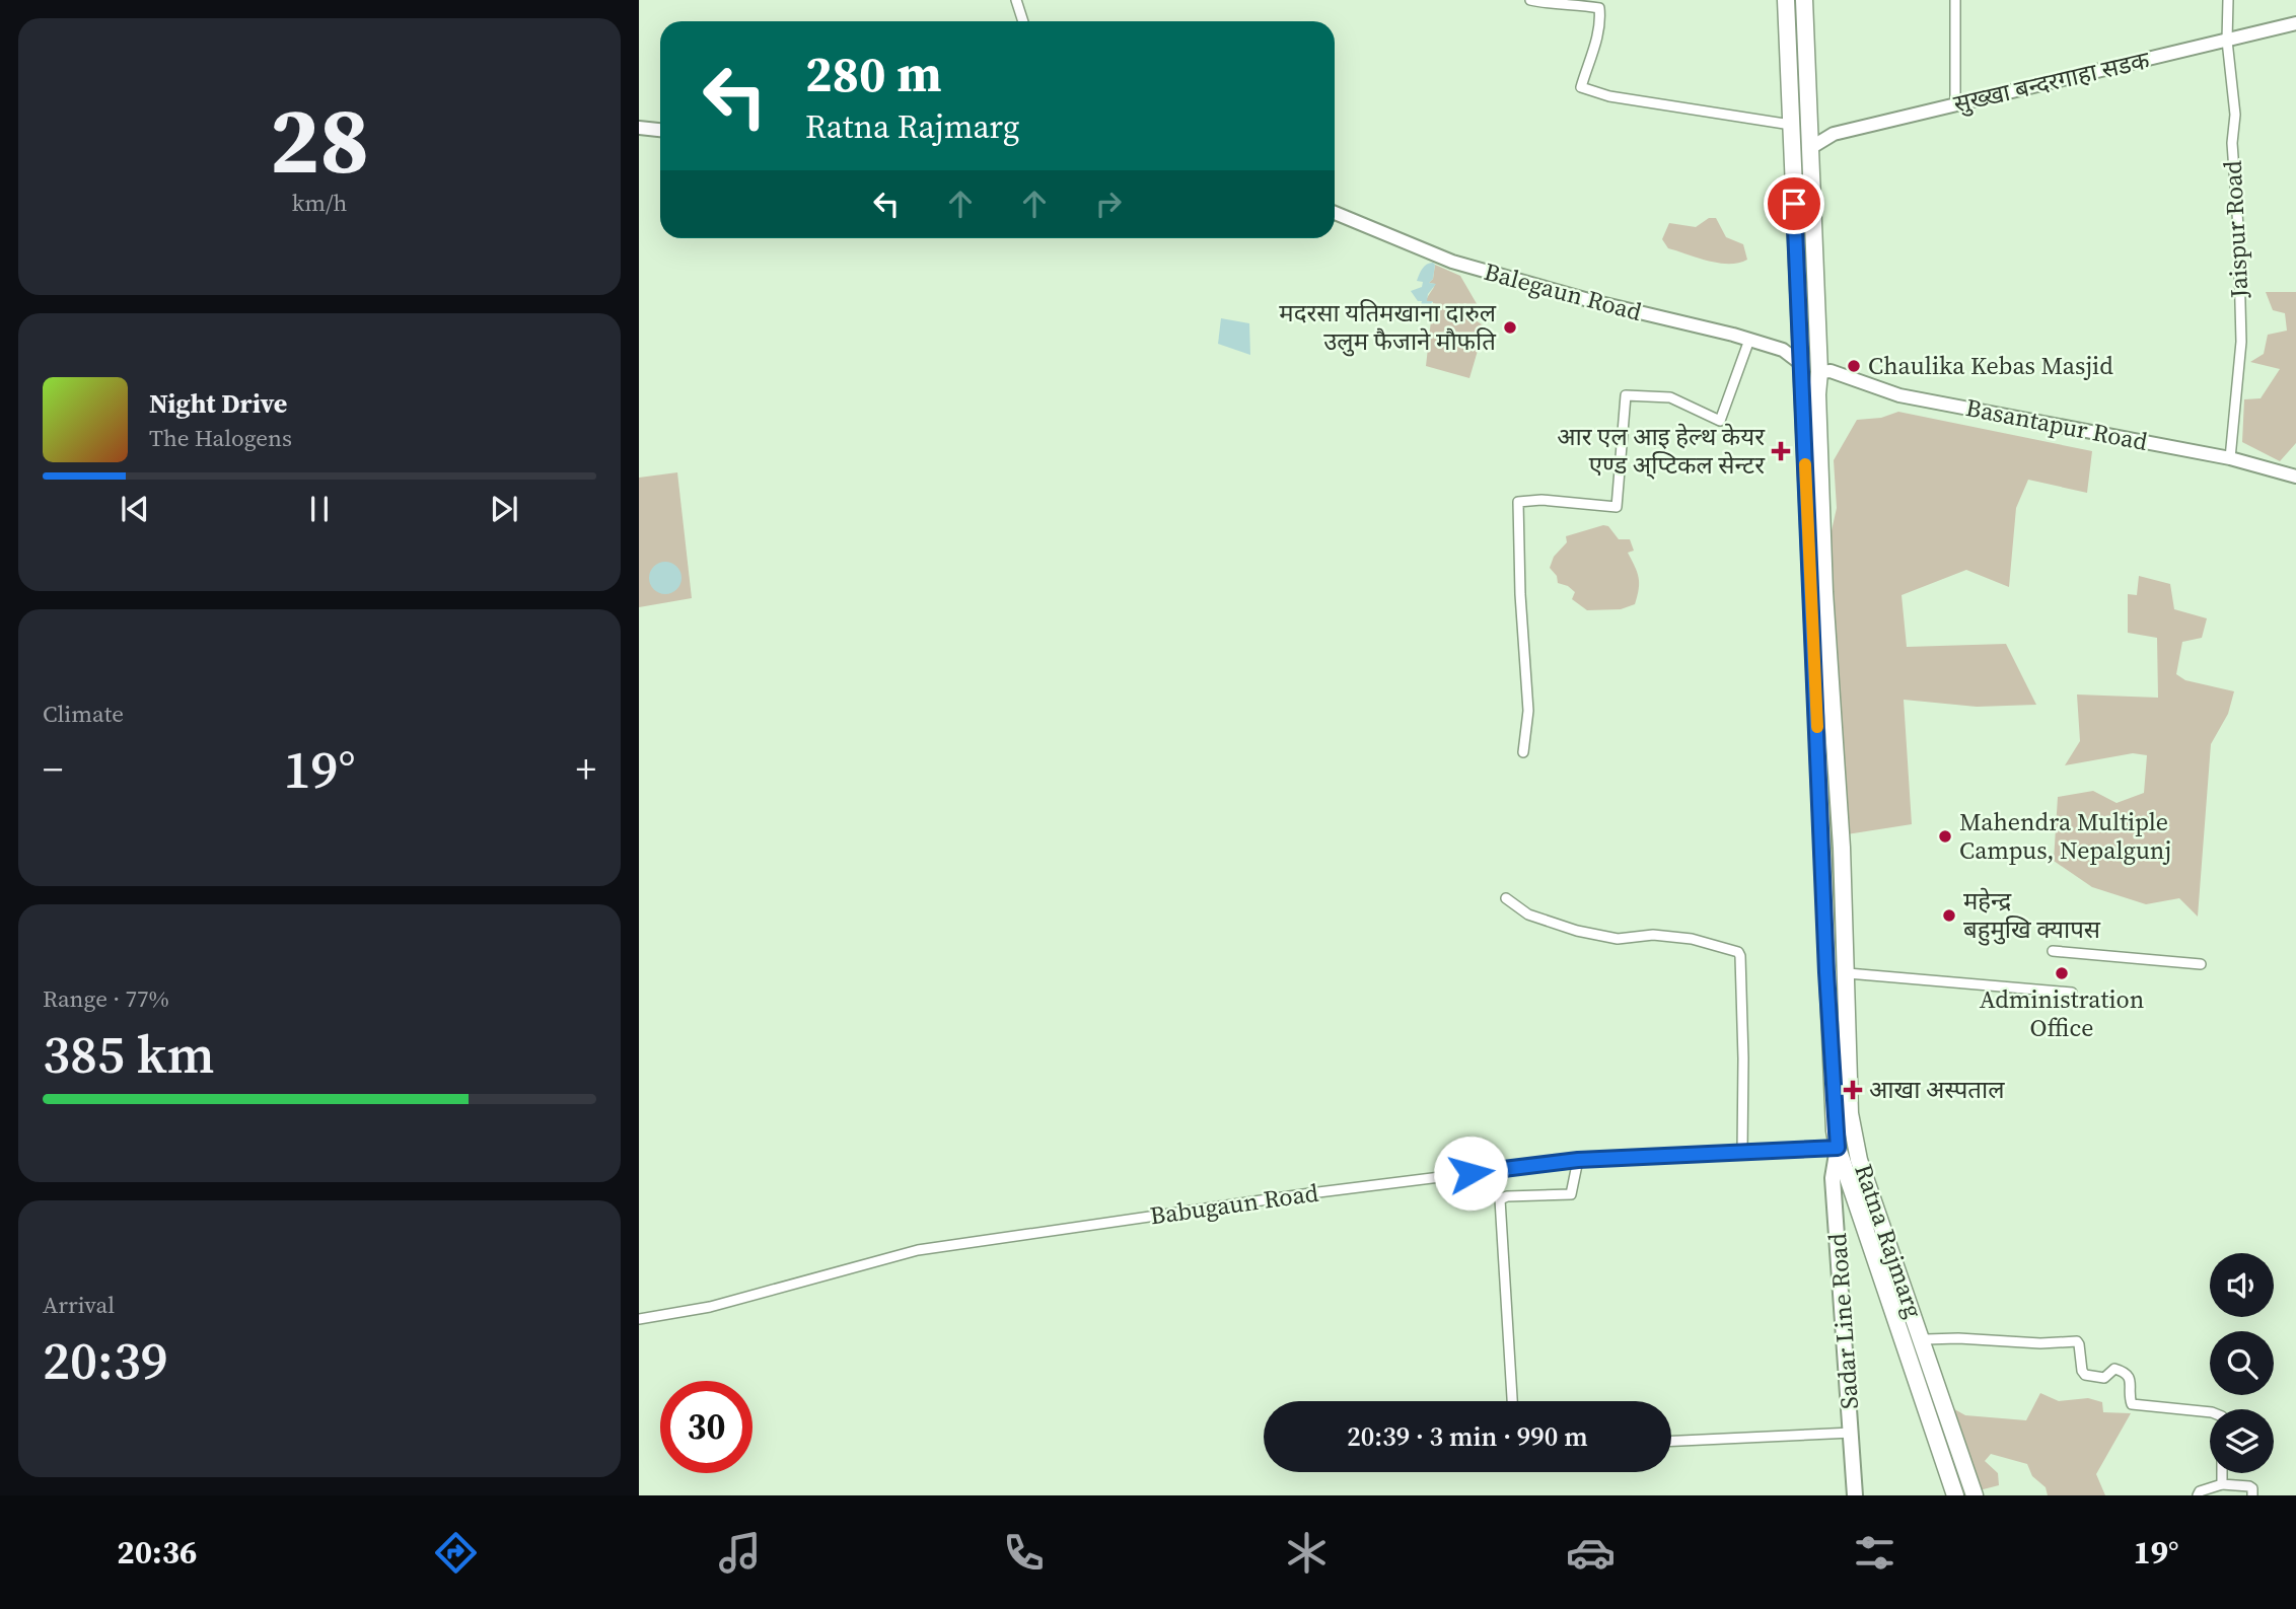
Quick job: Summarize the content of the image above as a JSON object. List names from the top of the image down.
{
  "streets": {
    "highway": ["Ratna Rajmarg"],
    "main road": ["Sadar Line Road"],
    "street": [
      "सुख्खा बन्दरगाहा सडक",
      "Jaispur Road",
      "Balegaun Road",
      "Basantapur Road",
      "Babugaun Road"
    ]
  },
  "crossings": [
    ["सुख्खा बन्दरगाहा सडक", "Jaispur Road"],
    ["सुख्खा बन्दरगाहा सडक", "Ratna Rajmarg"],
    ["Jaispur Road", "Basantapur Road"],
    ["Balegaun Road", "Ratna Rajmarg"],
    ["Basantapur Road", "Ratna Rajmarg"],
    ["Babugaun Road", "Ratna Rajmarg"],
    ["Babugaun Road", "Sadar Line Road"],
    ["Ratna Rajmarg", "Sadar Line Road"]
  ],
  "places": {
    "other": [
      "मदरसा यतिमखाना दारुल उलुम फैजाने माैफति",
      "Chaulika Kebas Masjid",
      "Mahendra Multiple Campus, Nepalgunj",
      "महेन्द्र बहुमुखि क्यापस",
      "Administration Office"
    ],
    "health": ["आर एल आइ हेल्थ केयर एण्ड अ्प्टिकल सेन्टर", "आखा अस्पताल"]
  },
  "page": {
    "tile": [
      ["28", "km/h"],
      "Climate",
      ["Range · 77%", "385 km"],
      ["Arrival", "20:39"]
    ],
    "turn": ["280 m", "Ratna Rajmarg"],
    "song": ["Night Drive", "The Halogens"],
    "heat": ["−", "19°", "+"],
    "limit": "30",
    "trip": "20:39 · 3 min · 990 m",
    "tabs": ["20:36", "19°"]
  }
}
